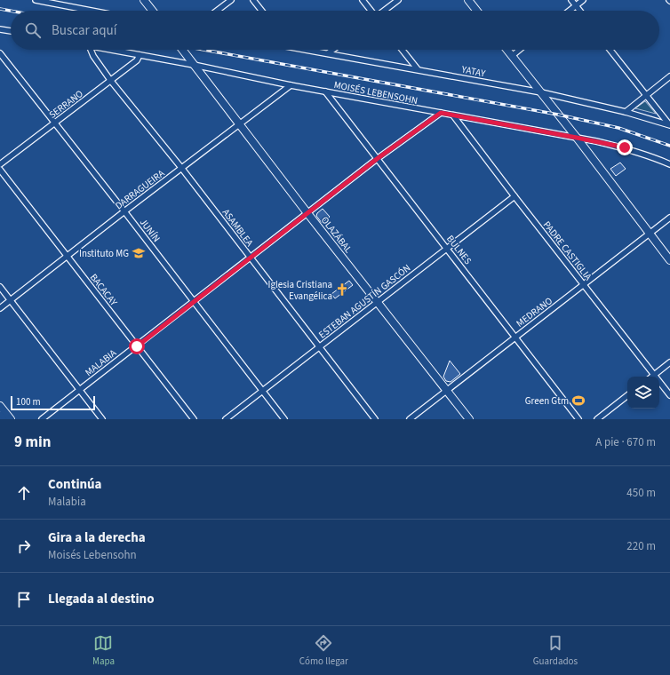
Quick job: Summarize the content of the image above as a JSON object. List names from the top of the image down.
{
  "streets": {
    "street": [
      "YATAY",
      "MOISÉS LEBENSOHN",
      "SERRANO",
      "DARRAGUEIRA",
      "ASAMBLEA",
      "JUNÍN",
      "OLAZÁBAL",
      "BULNES",
      "PADRE CASTIGLIA",
      "BACACAY",
      "ESTEBAN AGUSTÍN GASCÓN",
      "MEDRANO",
      "MALABIA"
    ]
  },
  "crossings": [
    ["MOISÉS LEBENSOHN", "SERRANO"],
    ["MOISÉS LEBENSOHN", "DARRAGUEIRA"],
    ["MOISÉS LEBENSOHN", "OLAZÁBAL"],
    ["MOISÉS LEBENSOHN", "BULNES"],
    ["MOISÉS LEBENSOHN", "PADRE CASTIGLIA"],
    ["MOISÉS LEBENSOHN", "MALABIA"],
    ["SERRANO", "ASAMBLEA"],
    ["SERRANO", "JUNÍN"],
    ["DARRAGUEIRA", "ASAMBLEA"],
    ["DARRAGUEIRA", "JUNÍN"],
    ["DARRAGUEIRA", "OLAZÁBAL"],
    ["DARRAGUEIRA", "BACACAY"],
    ["ASAMBLEA", "ESTEBAN AGUSTÍN GASCÓN"],
    ["ASAMBLEA", "MALABIA"],
    ["JUNÍN", "ESTEBAN AGUSTÍN GASCÓN"],
    ["JUNÍN", "MALABIA"],
    ["OLAZÁBAL", "ESTEBAN AGUSTÍN GASCÓN"],
    ["OLAZÁBAL", "MEDRANO"],
    ["OLAZÁBAL", "MALABIA"],
    ["BULNES", "ESTEBAN AGUSTÍN GASCÓN"],
    ["BULNES", "MEDRANO"],
    ["BULNES", "MALABIA"],
    ["PADRE CASTIGLIA", "ESTEBAN AGUSTÍN GASCÓN"],
    ["PADRE CASTIGLIA", "MEDRANO"],
    ["BACACAY", "MALABIA"]
  ],
  "places": {
    "school or university": ["Instituto MG"],
    "church": ["Iglesia Cristiana Evangélica"],
    "sports": ["Green Gtm"]
  },
  "scale_bar": "100 m",
  "page": {
    "search": "Buscar aquí",
    "scale": "100 m",
    "heading": ["9 min", "A pie · 670 m"],
    "list": [
      ["Continúa", "Malabia", "450 m"],
      ["Gira a la derecha", "Moisés Lebensohn", "220 m"],
      "Llegada al destino"
    ],
    "nav": ["Mapa", "Cómo llegar", "Guardados"]
  }
}
